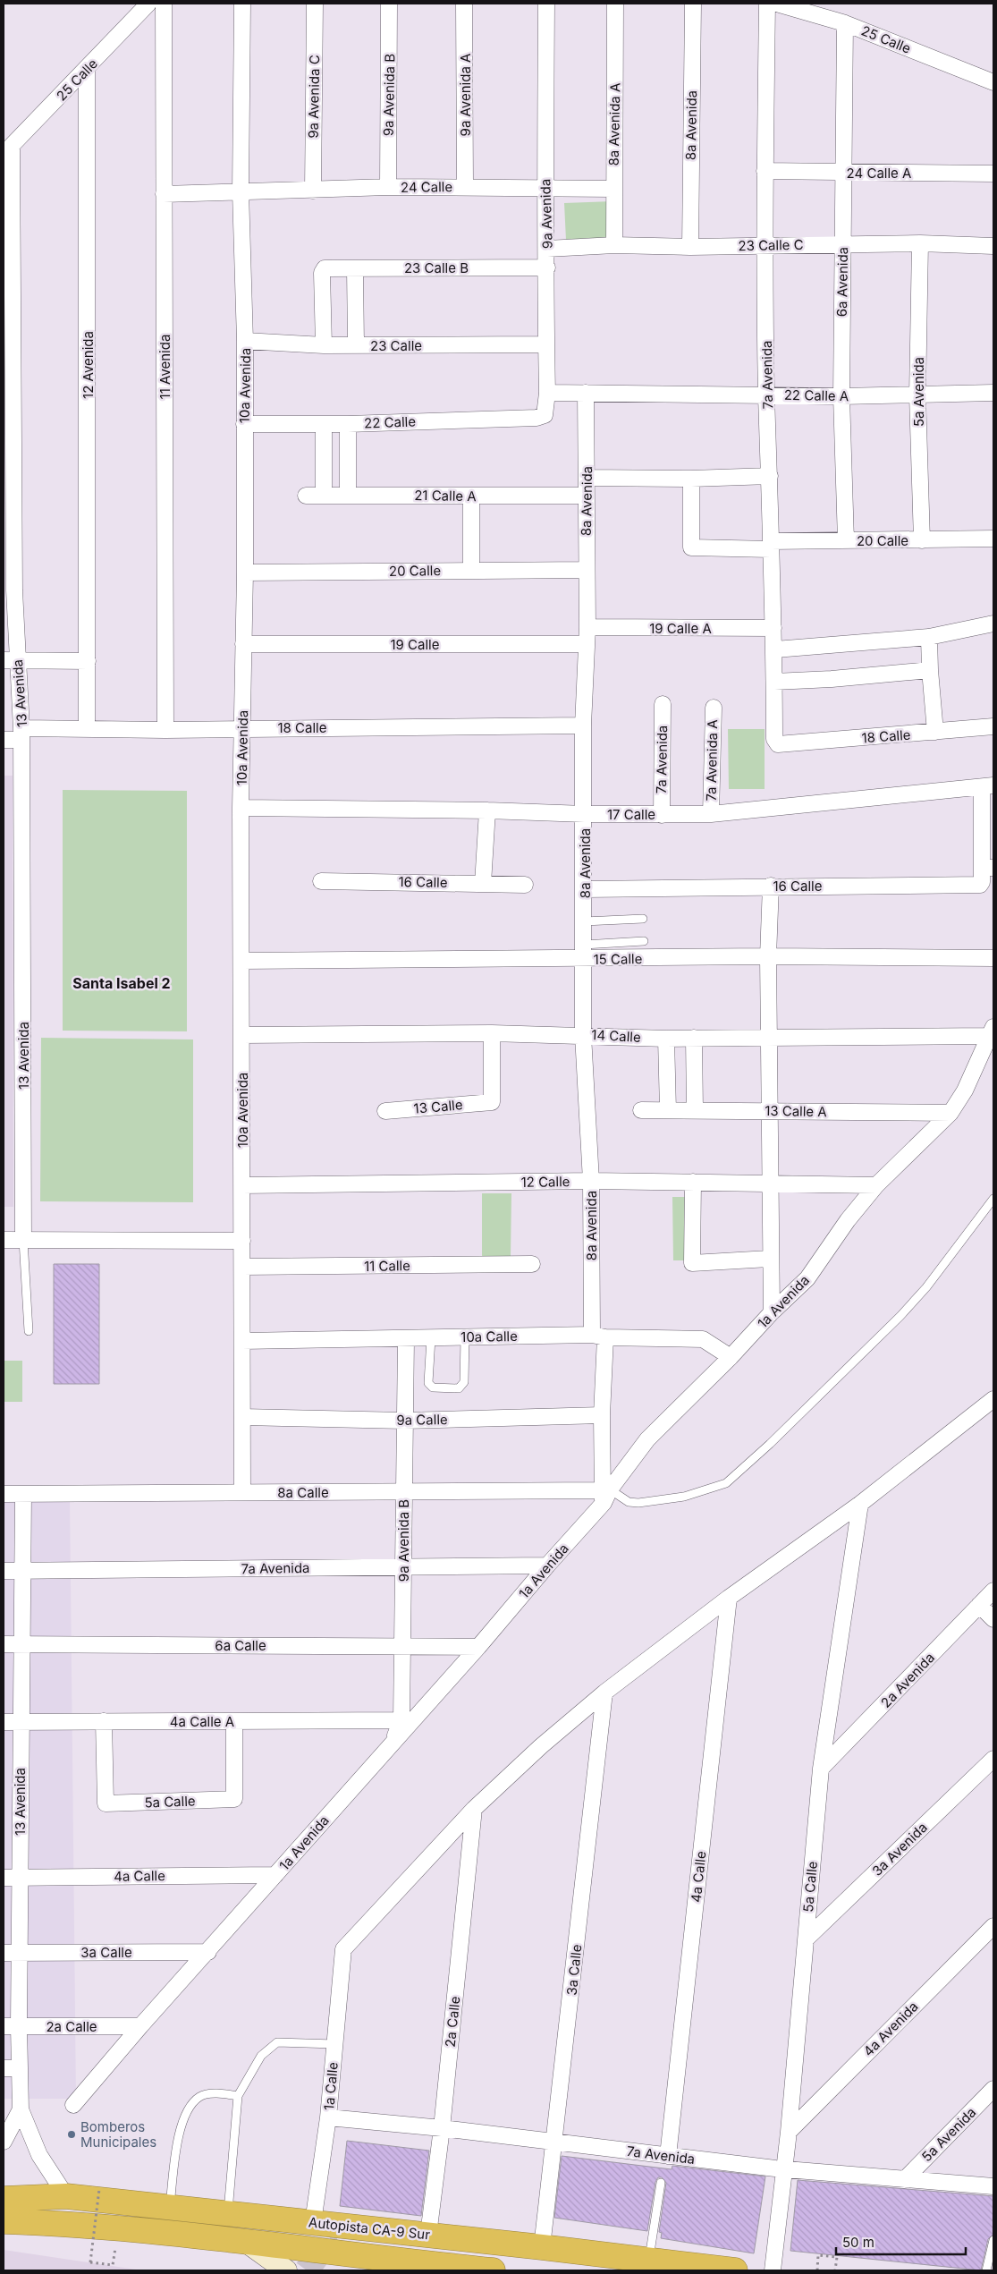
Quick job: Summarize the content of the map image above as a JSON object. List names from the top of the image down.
{
  "streets": {
    "highway": ["Autopista CA-9 Sur"],
    "street": [
      "25 Calle",
      "9a Avenida B",
      "9a Avenida A",
      "9a Avenida C",
      "8a Avenida A",
      "8a Avenida",
      "24 Calle A",
      "24 Calle",
      "9a Avenida",
      "23 Calle C",
      "23 Calle B",
      "6a Avenida",
      "23 Calle",
      "12 Avenida",
      "11 Avenida",
      "7a Avenida",
      "10a Avenida",
      "5a Avenida",
      "22 Calle A",
      "22 Calle",
      "21 Calle A",
      "20 Calle",
      "19 Calle A",
      "19 Calle",
      "13 Avenida",
      "18 Calle",
      "7a Avenida A",
      "17 Calle",
      "16 Calle",
      "15 Calle",
      "14 Calle",
      "13 Calle",
      "13 Calle A",
      "12 Calle",
      "11 Calle",
      "1a Avenida",
      "10a Calle",
      "9a Calle",
      "8a Calle",
      "6a Calle",
      "2a Avenida",
      "4a Calle A",
      "5a Calle",
      "3a Avenida",
      "4a Calle",
      "3a Calle",
      "2a Calle",
      "4a Avenida",
      "1a Calle"
    ]
  },
  "crossings": [
    ["25 Calle", "6a Avenida"],
    ["25 Calle", "12 Avenida"],
    ["25 Calle", "13 Avenida"],
    ["9a Avenida B", "24 Calle"],
    ["9a Avenida B", "7a Avenida"],
    ["9a Avenida B", "1a Avenida"],
    ["9a Avenida B", "10a Calle"],
    ["9a Avenida B", "9a Calle"],
    ["9a Avenida B", "8a Calle"],
    ["9a Avenida B", "6a Calle"],
    ["9a Avenida B", "4a Calle A"],
    ["9a Avenida A", "24 Calle"],
    ["9a Avenida C", "24 Calle"],
    ["8a Avenida A", "24 Calle"],
    ["8a Avenida A", "23 Calle C"],
    ["8a Avenida", "23 Calle C"],
    ["8a Avenida", "22 Calle A"],
    ["8a Avenida", "21 Calle A"],
    ["8a Avenida", "20 Calle"],
    ["8a Avenida", "19 Calle A"],
    ["8a Avenida", "19 Calle"],
    ["8a Avenida", "18 Calle"],
    ["8a Avenida", "17 Calle"],
    ["8a Avenida", "16 Calle"],
    ["8a Avenida", "15 Calle"],
    ["8a Avenida", "14 Calle"],
    ["8a Avenida", "12 Calle"],
    ["8a Avenida", "1a Avenida"],
    ["8a Avenida", "10a Calle"],
    ["8a Avenida", "9a Calle"],
    ["8a Avenida", "8a Calle"],
    ["24 Calle A", "6a Avenida"],
    ["24 Calle A", "7a Avenida"],
    ["24 Calle", "9a Avenida"],
    ["24 Calle", "11 Avenida"],
    ["24 Calle", "10a Avenida"],
    ["9a Avenida", "23 Calle C"],
    ["9a Avenida", "23 Calle B"],
    ["9a Avenida", "23 Calle"],
    ["9a Avenida", "22 Calle A"],
    ["9a Avenida", "22 Calle"],
    ["23 Calle C", "6a Avenida"],
    ["23 Calle C", "7a Avenida"],
    ["23 Calle C", "5a Avenida"],
    ["23 Calle B", "23 Calle"],
    ["6a Avenida", "22 Calle A"],
    ["6a Avenida", "20 Calle"],
    ["23 Calle", "10a Avenida"],
    ["12 Avenida", "18 Calle"],
    ["11 Avenida", "18 Calle"],
    ["7a Avenida", "5a Avenida"],
    ["7a Avenida", "22 Calle A"],
    ["7a Avenida", "20 Calle"],
    ["7a Avenida", "19 Calle A"],
    ["7a Avenida", "13 Avenida"],
    ["7a Avenida", "18 Calle"],
    ["7a Avenida", "17 Calle"],
    ["7a Avenida", "1a Avenida"],
    ["7a Avenida", "5a Calle"],
    ["7a Avenida", "4a Calle"],
    ["7a Avenida", "3a Calle"],
    ["7a Avenida", "2a Calle"],
    ["7a Avenida", "1a Calle"],
    ["10a Avenida", "22 Calle"],
    ["10a Avenida", "20 Calle"],
    ["10a Avenida", "19 Calle"],
    ["10a Avenida", "18 Calle"],
    ["10a Avenida", "17 Calle"],
    ["10a Avenida", "15 Calle"],
    ["10a Avenida", "14 Calle"],
    ["10a Avenida", "12 Calle"],
    ["10a Avenida", "11 Calle"],
    ["10a Avenida", "10a Calle"],
    ["10a Avenida", "9a Calle"],
    ["10a Avenida", "8a Calle"],
    ["5a Avenida", "22 Calle A"],
    ["5a Avenida", "20 Calle"],
    ["13 Avenida", "18 Calle"],
    ["13 Avenida", "8a Calle"],
    ["13 Avenida", "6a Calle"],
    ["13 Avenida", "4a Calle A"],
    ["13 Avenida", "4a Calle"],
    ["13 Avenida", "3a Calle"],
    ["13 Avenida", "2a Calle"],
    ["13 Avenida", "Autopista CA-9 Sur"],
    ["7a Avenida A", "17 Calle"],
    ["14 Calle", "13 Calle"],
    ["14 Calle", "1a Avenida"],
    ["13 Calle A", "1a Avenida"],
    ["12 Calle", "1a Avenida"],
    ["1a Avenida", "10a Calle"],
    ["1a Avenida", "8a Calle"],
    ["1a Avenida", "6a Calle"],
    ["1a Avenida", "4a Calle"],
    ["1a Avenida", "3a Calle"],
    ["1a Avenida", "2a Calle"],
    ["2a Avenida", "5a Calle"],
    ["4a Calle A", "5a Calle"],
    ["5a Calle", "3a Avenida"],
    ["5a Calle", "4a Avenida"],
    ["3a Calle", "Autopista CA-9 Sur"],
    ["2a Calle", "1a Calle"],
    ["2a Calle", "Autopista CA-9 Sur"],
    ["1a Calle", "Autopista CA-9 Sur"]
  ],
  "districts": ["Santa Isabel 2"],
  "places": ["Bomberos Municipales"],
  "scale_bar": "50 m"
}
